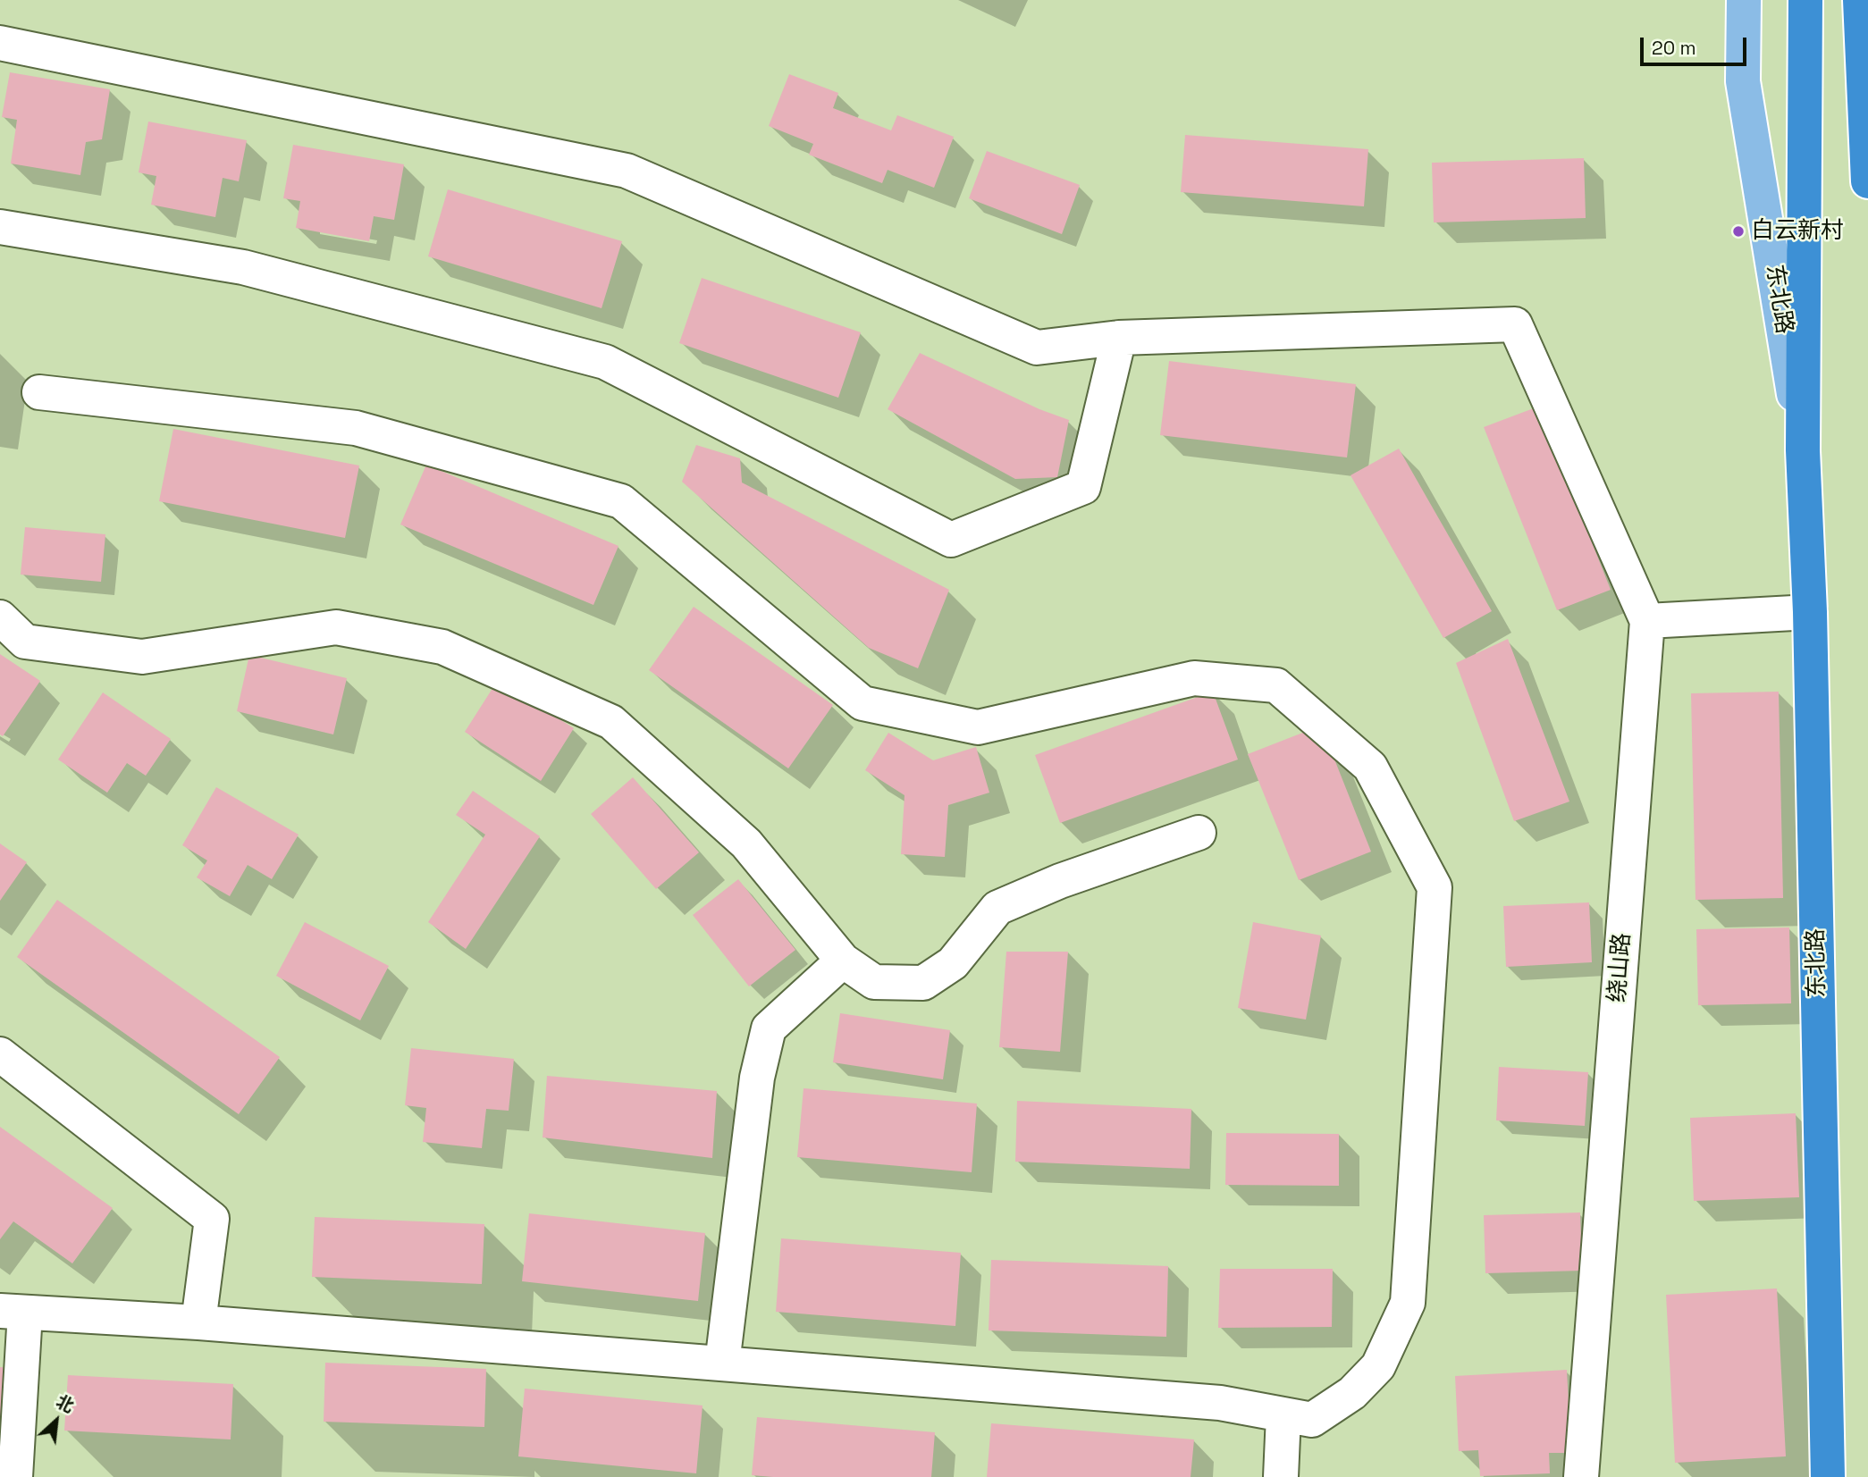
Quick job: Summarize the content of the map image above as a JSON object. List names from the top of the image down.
{
  "streets": {
    "highway": ["东北路"],
    "street": ["绕山路"]
  },
  "places": ["白云新村"],
  "scale_bar": "20 m",
  "north": "top right"
}
